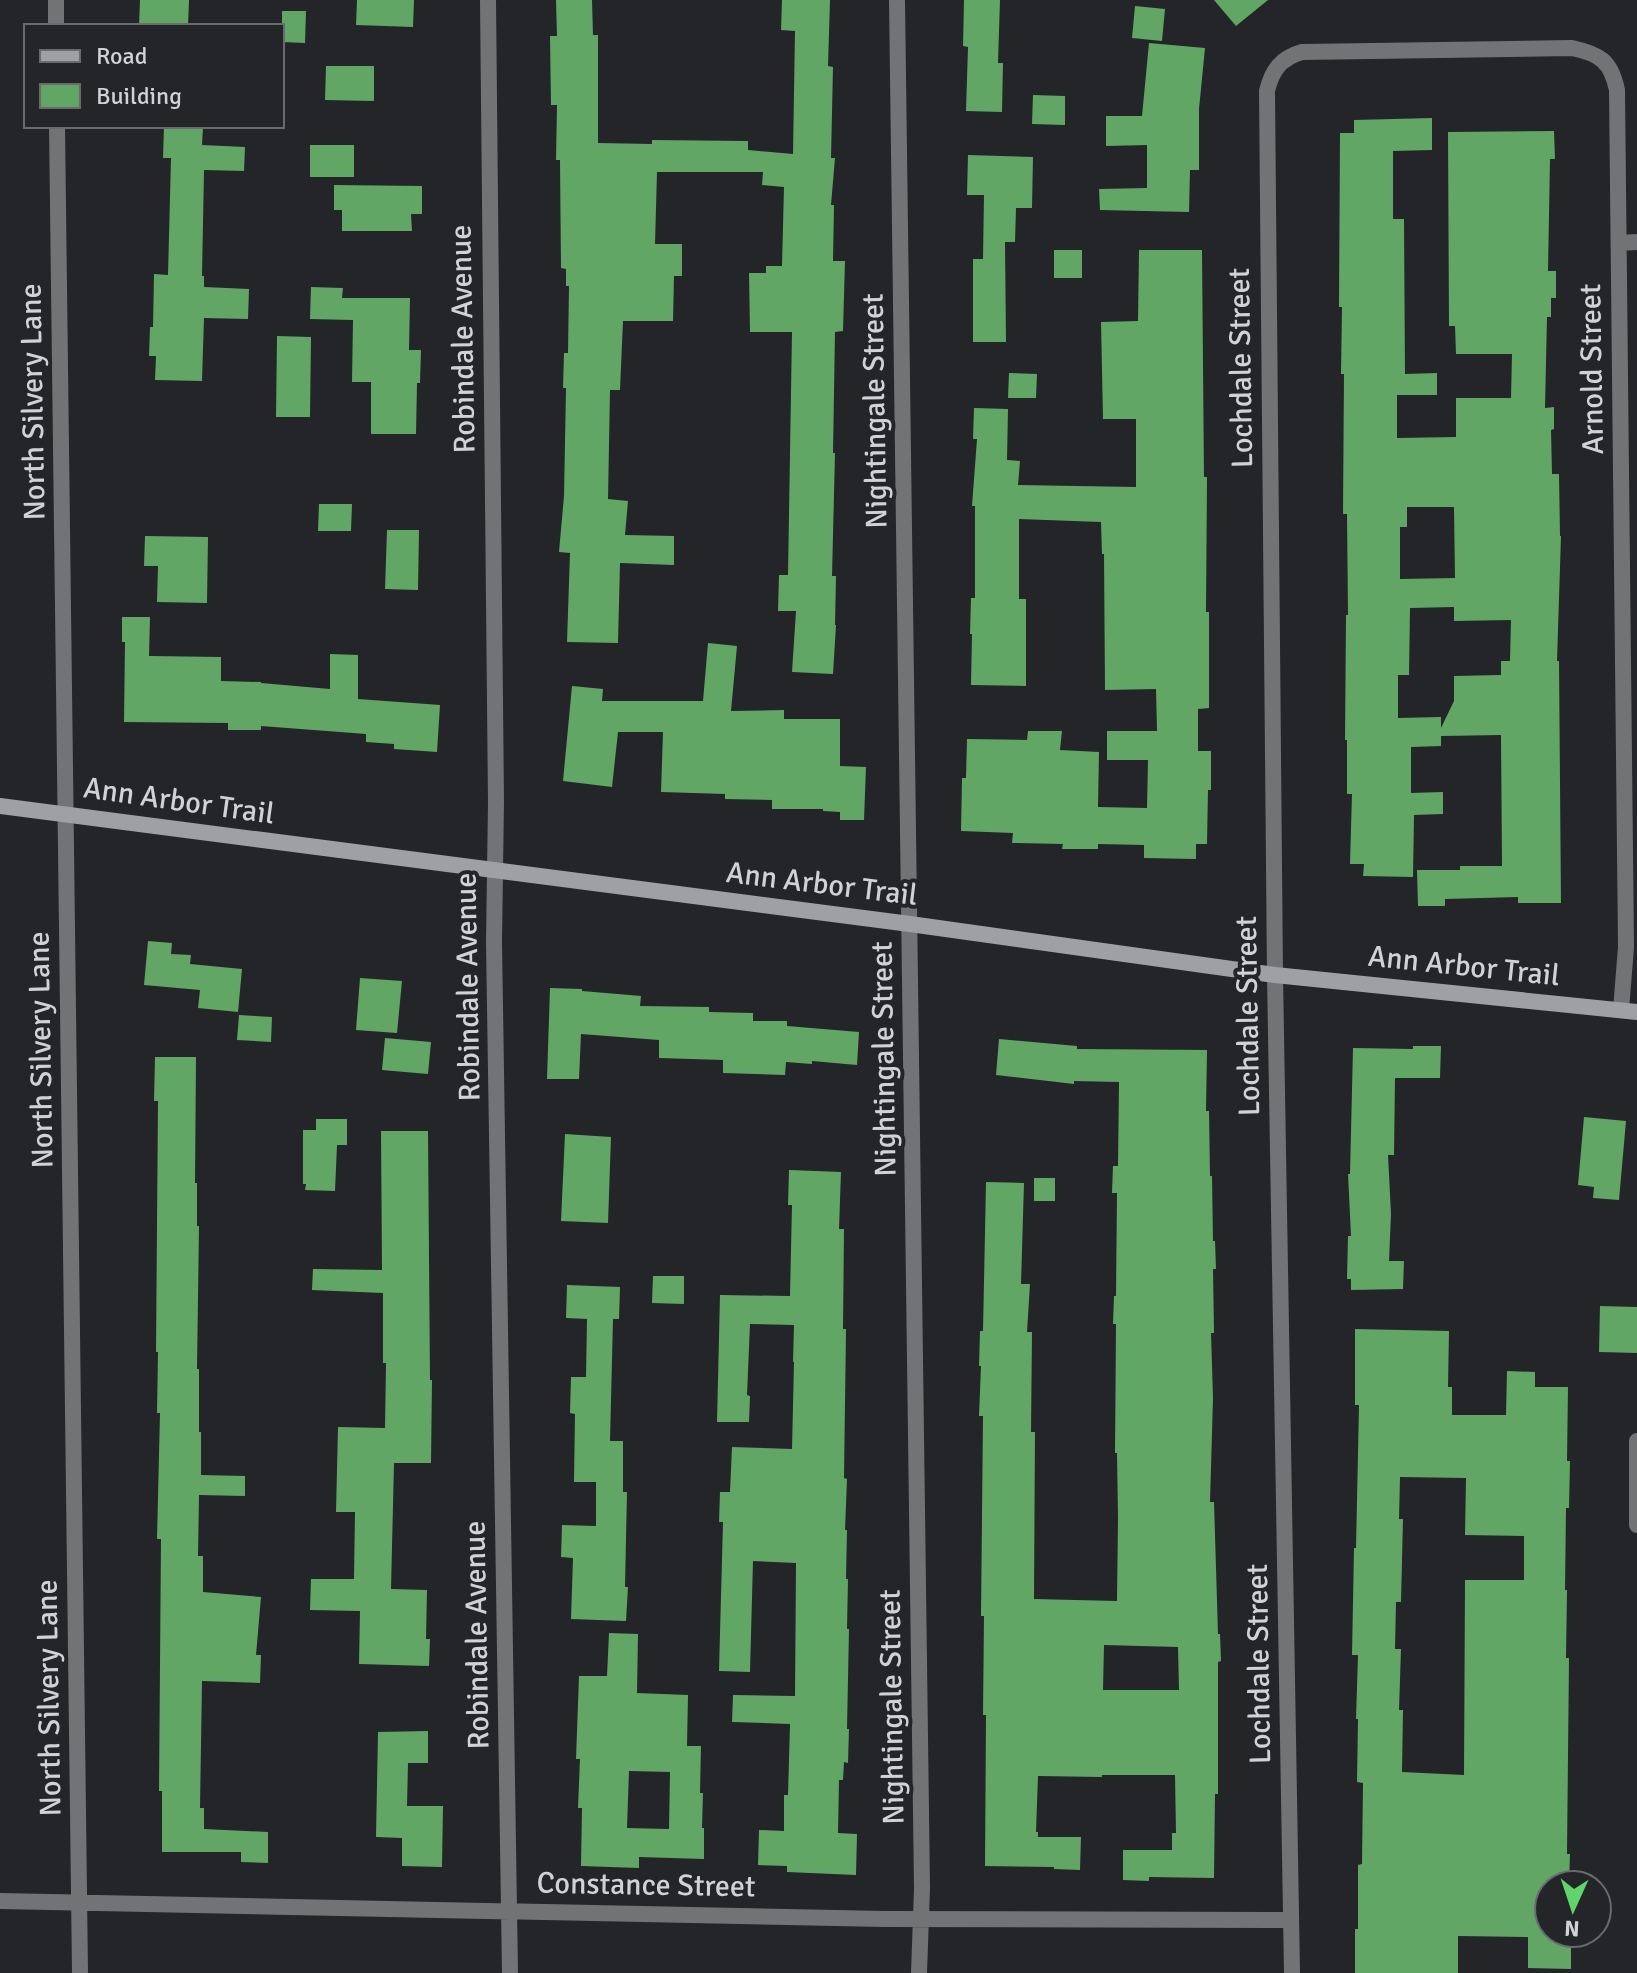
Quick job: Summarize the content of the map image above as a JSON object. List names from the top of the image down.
{
  "streets": {
    "street": [
      "Robindale Avenue",
      "Lochdale Street",
      "Arnold Street",
      "North Silvery Lane",
      "Nightingale Street",
      "Ann Arbor Trail",
      "Constance Street"
    ]
  },
  "crossings": [
    ["Robindale Avenue", "Ann Arbor Trail"],
    ["Robindale Avenue", "Constance Street"],
    ["Lochdale Street", "Arnold Street"],
    ["Lochdale Street", "Ann Arbor Trail"],
    ["Lochdale Street", "Constance Street"],
    ["Arnold Street", "Ann Arbor Trail"],
    ["North Silvery Lane", "Ann Arbor Trail"],
    ["North Silvery Lane", "Constance Street"],
    ["Nightingale Street", "Ann Arbor Trail"],
    ["Nightingale Street", "Constance Street"]
  ],
  "legend": ["Road", "Building"],
  "north": "bottom"
}
